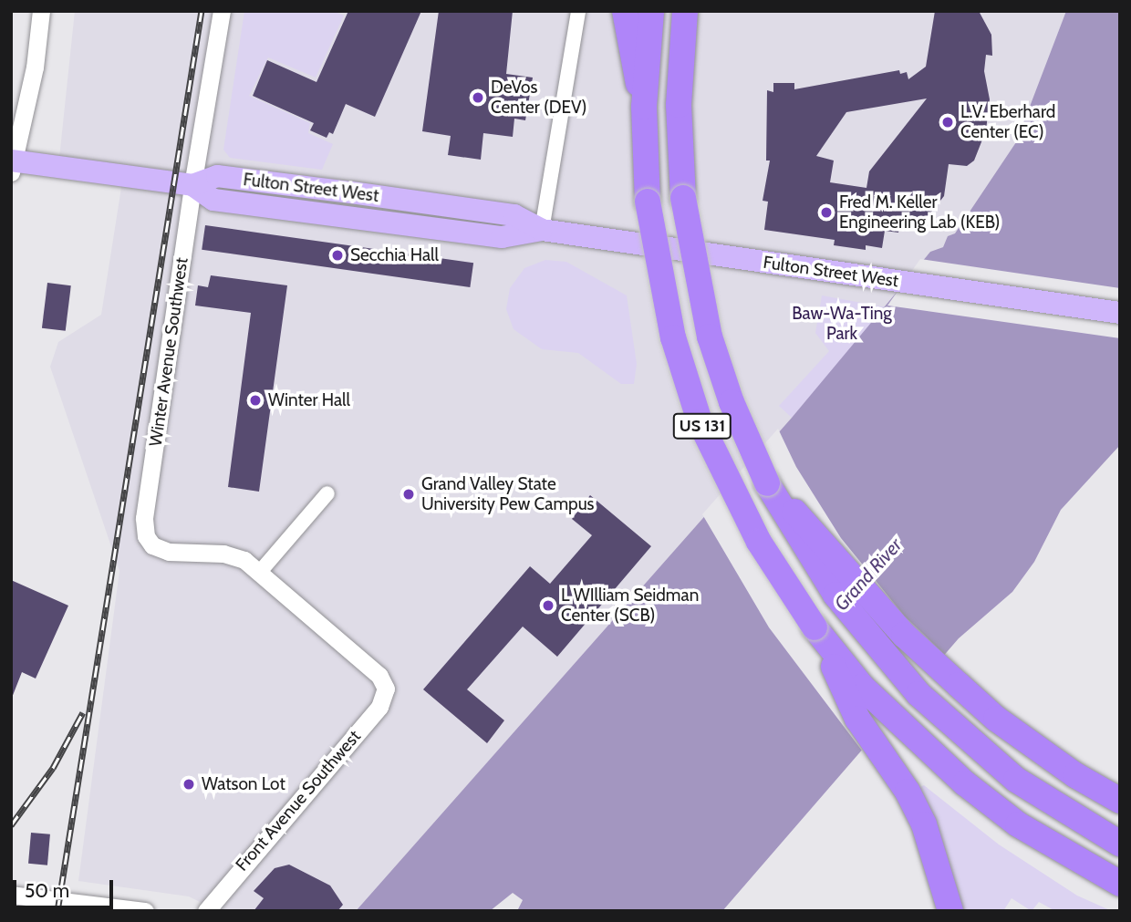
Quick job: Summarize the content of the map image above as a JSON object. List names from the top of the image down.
{
  "streets": {
    "highway": ["US 131"],
    "main road": ["Fulton Street West"],
    "street": ["Winter Avenue Southwest", "Front Avenue Southwest"]
  },
  "crossings": [
    ["Fulton Street West", "Winter Avenue Southwest"],
    ["Winter Avenue Southwest", "Front Avenue Southwest"]
  ],
  "water": ["Grand River"],
  "parks": ["Baw-Wa-Ting Park"],
  "places": [
    "DeVos Center (DEV)",
    "L.V. Eberhard Center (EC)",
    "Fred M. Keller Engineering Lab (KEB)",
    "Secchia Hall",
    "Winter Hall",
    "Grand Valley State University Pew Campus",
    "L WIlliam Seidman Center (SCB)",
    "Watson Lot"
  ],
  "scale_bar": "50 m"
}
